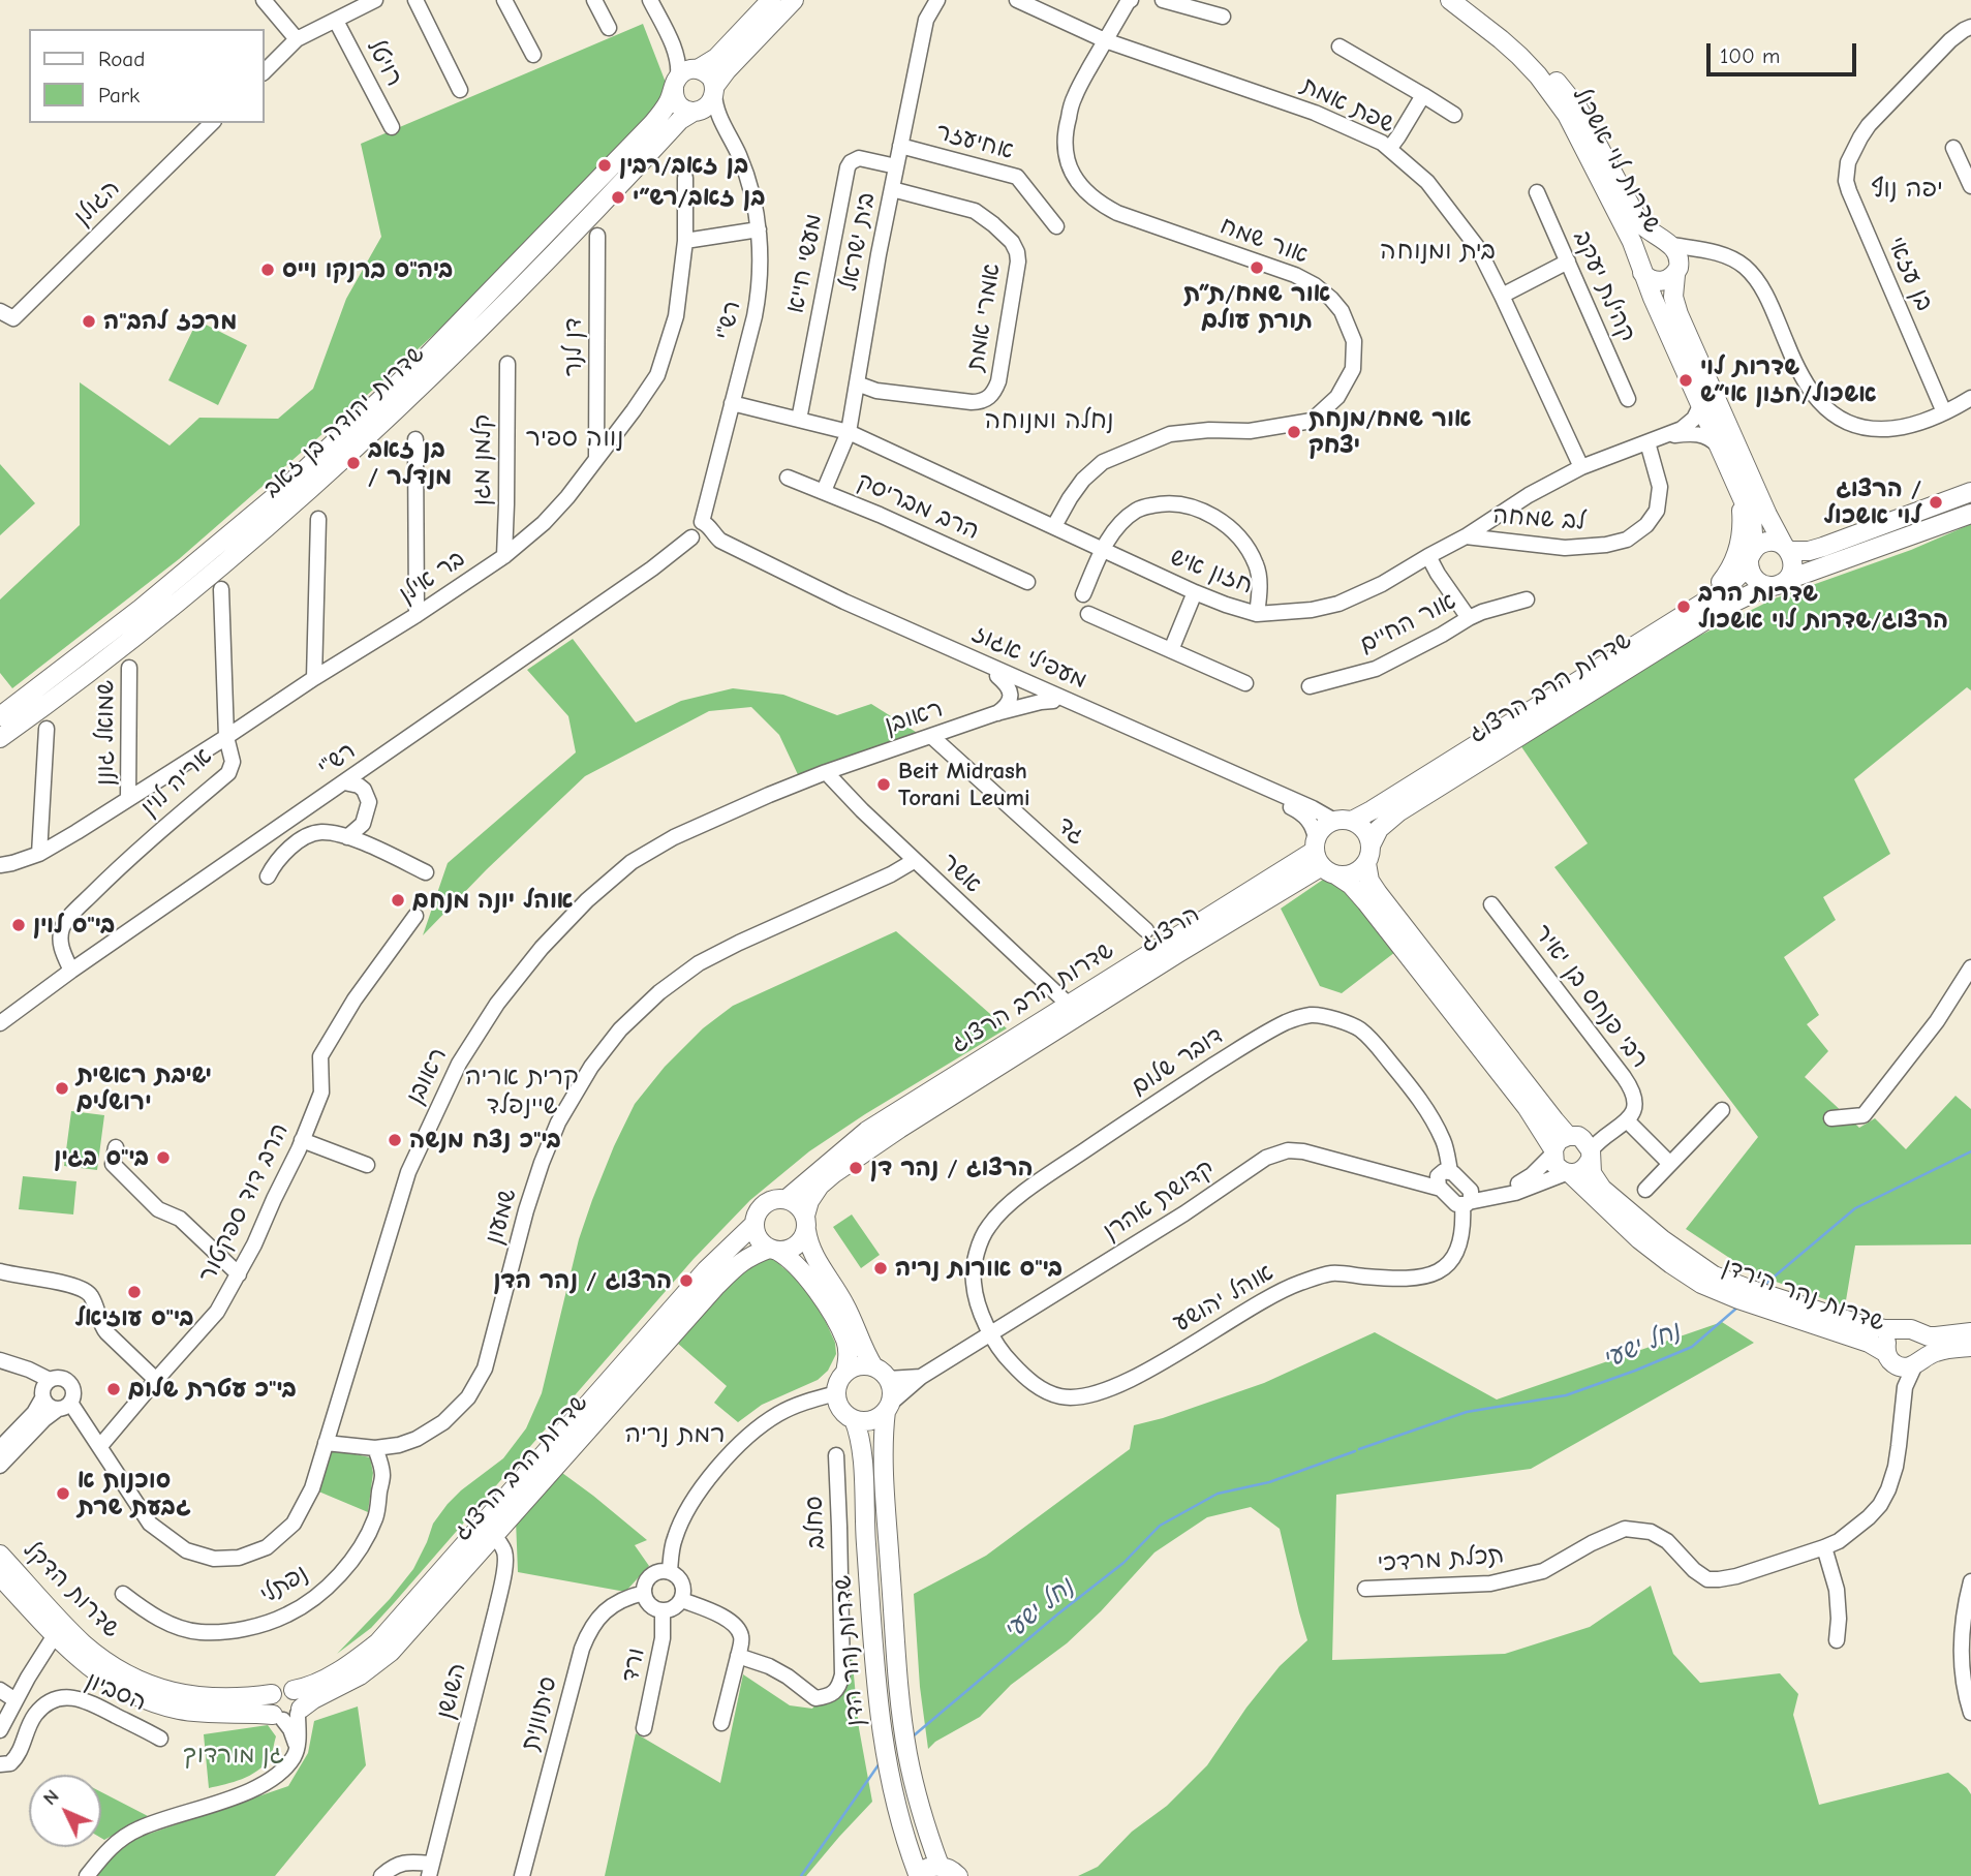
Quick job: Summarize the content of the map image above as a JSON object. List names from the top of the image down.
{
  "streets": {
    "main road": [
      "שדרות לוי אשכול",
      "שדרות יהודה בן זאב",
      "שדרות הרב הרצוג",
      "הרצוג",
      "שדרות נהר הירדן",
      "שדרות הדקל",
      "שדרות נהר הדן"
    ],
    "street": [
      "רויטל",
      "שפת אמת",
      "אחיעזר",
      "הגולן",
      "אור שמח",
      "בית ישראל",
      "מעשי חייא",
      "בן עזאי",
      "קהילת יעקב",
      "אמרי אמת",
      "רש\"י",
      "דן לנר",
      "קלמן מגן",
      "הרב מבריסק",
      "לב שמחה",
      "חזון איש",
      "בר אילן",
      "אור החיים",
      "מעפילי אגוז",
      "ראובן",
      "שמואל גונן",
      "אריה לוין",
      "גד",
      "אשר",
      "רבי פנחס בן יאיר",
      "דובר שלום",
      "קדושת אהרן",
      "הרב דוד ספקטור",
      "שמעון",
      "אוהל יהושע",
      "סחלב",
      "תכלת מרדכי",
      "נפתלי",
      "ורד",
      "השושן",
      "הסביון",
      "סיתוונית"
    ]
  },
  "crossings": [
    ["שפת אמת", "אור שמח"],
    ["שפת אמת", "חזון איש"],
    ["אחיעזר", "בית ישראל"],
    ["שדרות לוי אשכול", "חזון איש"],
    ["שדרות לוי אשכול", "שדרות הרב הרצוג"],
    ["אור שמח", "חזון איש"],
    ["בית ישראל", "מעשי חייא"],
    ["בית ישראל", "אמרי אמת"],
    ["בית ישראל", "הרב מבריסק"],
    ["בית ישראל", "חזון איש"],
    ["מעשי חייא", "חזון איש"],
    ["רש\"י", "שדרות יהודה בן זאב"],
    ["רש\"י", "חזון איש"],
    ["רש\"י", "מעפילי אגוז"],
    ["רש\"י", "אריה לוין"],
    ["דן לנר", "בר אילן"],
    ["קלמן מגן", "בר אילן"],
    ["לב שמחה", "חזון איש"],
    ["בר אילן", "שמואל גונן"],
    ["בר אילן", "אריה לוין"],
    ["מעפילי אגוז", "שדרות הרב הרצוג"],
    ["מעפילי אגוז", "ראובן"],
    ["מעפילי אגוז", "הרצוג"],
    ["מעפילי אגוז", "שדרות נהר הירדן"],
    ["שדרות הרב הרצוג", "אשר"],
    ["שדרות הרב הרצוג", "הרצוג"],
    ["שדרות הרב הרצוג", "שדרות נהר הירדן"],
    ["שדרות הרב הרצוג", "שדרות הדקל"],
    ["שדרות הרב הרצוג", "השושן"],
    ["ראובן", "גד"],
    ["ראובן", "אשר"],
    ["ראובן", "הרב דוד ספקטור"],
    ["ראובן", "שמעון"],
    ["אשר", "שמעון"],
    ["הרצוג", "שדרות נהר הירדן"],
    ["דובר שלום", "קדושת אהרן"],
    ["דובר שלום", "אוהל יהושע"],
    ["קדושת אהרן", "אוהל יהושע"],
    ["קדושת אהרן", "שדרות נהר הדן"],
    ["שמעון", "נפתלי"],
    ["ורד", "סיתוונית"]
  ],
  "districts": [
    "יפה נוף",
    "בית ומנוחה",
    "נחלה ומנוחה",
    "נווה ספיר",
    "קרית אריה שיינפלד",
    "רמת נריה"
  ],
  "water": ["נחל ישעי"],
  "parks": ["גן מורדוך"],
  "places": [
    "בן זאב/רבין",
    "בן זאב/רש״י",
    "אור שמח/ת״ת תורת עולם",
    "ביה\"ס ברנקו וייס",
    "מרכז להב\"ה",
    "שדרות לוי אשכול/חזון אי״ש",
    "אור שמח/מנחת יצחק",
    "בן זאב / מנדלר",
    "הרצוג / לוי אשכול",
    "שדרות הרב הרצוג/שדרות לוי אשכול",
    "Beit Midrash Torani Leumi",
    "אוהל יונה מנחם",
    "בי\"ס לוין",
    "ישיבת ראשית ירושלים",
    "בי\"כ נצח מנשה",
    "בי\"ס בגין",
    "הרצוג / נהר דן",
    "בי\"ס אורות נריה",
    "הרצוג / נהר הדן",
    "בי\"ס עוזיאל",
    "בי\"כ עטרת שלום",
    "סוכנות א גבעת שרת"
  ],
  "legend": ["Road", "Park"],
  "scale_bar": "100 m",
  "north": "top left"
}
